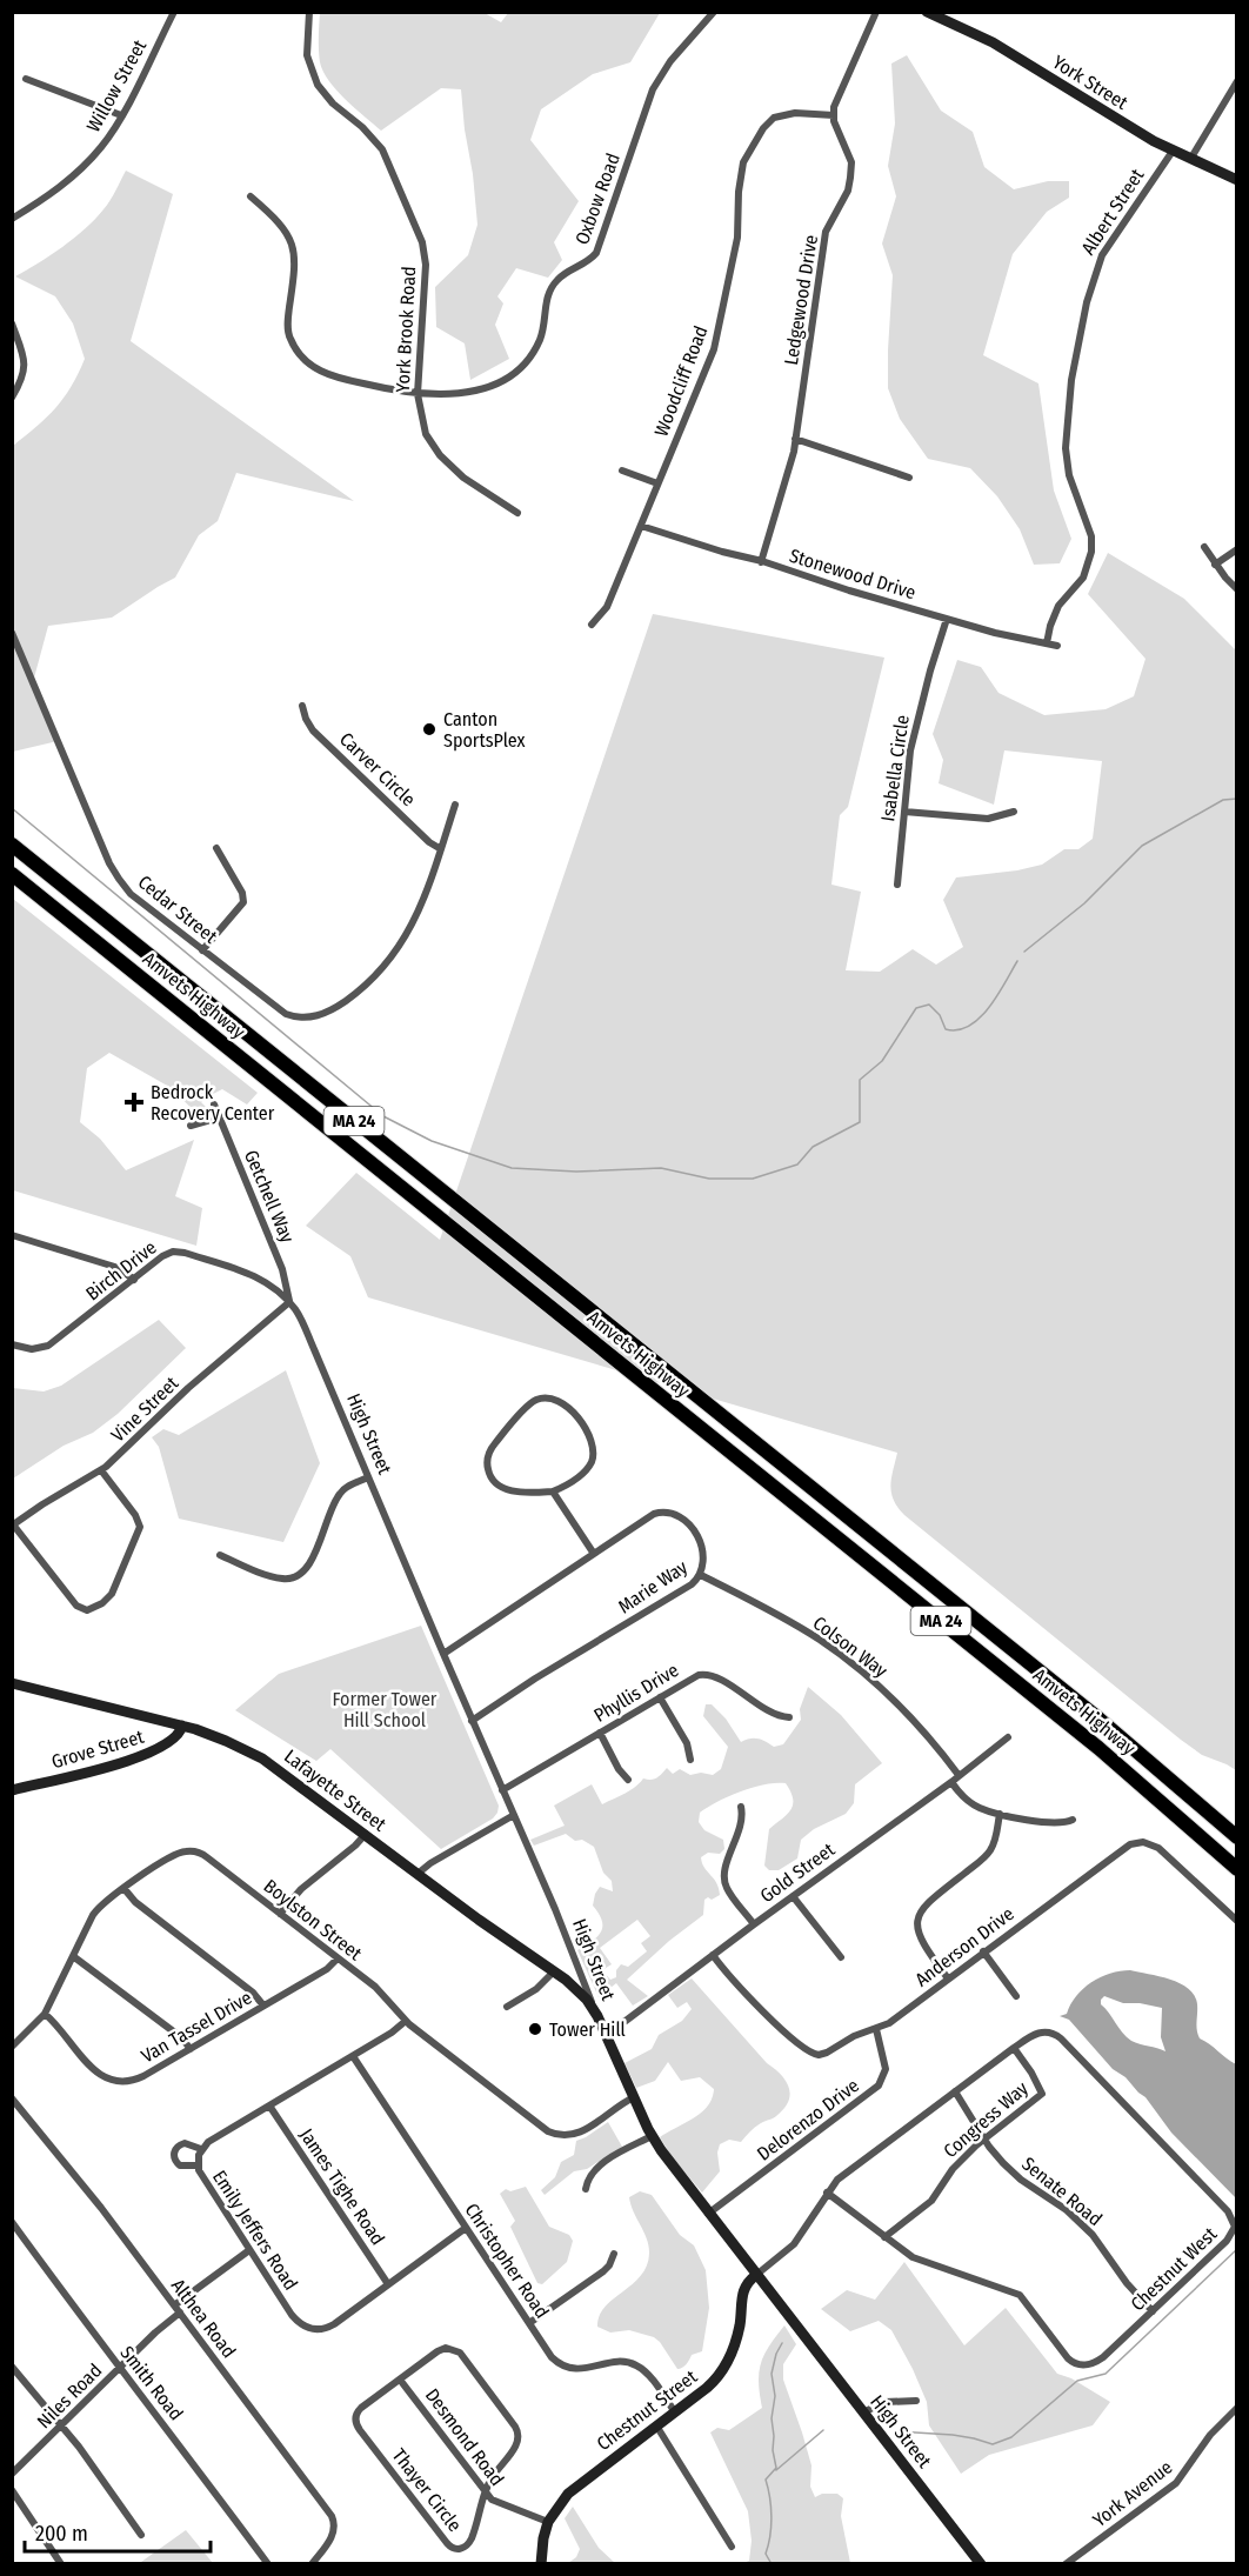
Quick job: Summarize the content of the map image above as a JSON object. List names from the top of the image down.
{
  "streets": {
    "highway": ["Amvets Highway", "MA 24"],
    "main road": [
      "York Street",
      "High Street",
      "Grove Street",
      "Lafayette Street",
      "Chestnut Street"
    ],
    "street": [
      "Willow Street",
      "Oxbow Road",
      "Albert Street",
      "Ledgewood Drive",
      "York Brook Road",
      "Woodcliff Road",
      "Stonewood Drive",
      "Isabella Circle",
      "Carver Circle",
      "Cedar Street",
      "Getchell Way",
      "Birch Drive",
      "Vine Street",
      "Marie Way",
      "Colson Way",
      "Phyllis Drive",
      "Gold Street",
      "Boylston Street",
      "Anderson Drive",
      "Van Tassel Drive",
      "Delorenzo Drive",
      "Congress Way",
      "James Tighe Road",
      "Senate Road",
      "Emily Jeffers Road",
      "Christopher Road",
      "Chestnut West",
      "Althea Road",
      "Smith Road",
      "Niles Road",
      "Desmond Road",
      "Thayer Circle",
      "York Avenue"
    ]
  },
  "crossings": [
    ["York Street", "Albert Street"],
    ["Oxbow Road", "York Brook Road"],
    ["Albert Street", "Stonewood Drive"],
    ["Ledgewood Drive", "Woodcliff Road"],
    ["Ledgewood Drive", "Stonewood Drive"],
    ["Woodcliff Road", "Stonewood Drive"],
    ["Stonewood Drive", "Isabella Circle"],
    ["Carver Circle", "Cedar Street"],
    ["Getchell Way", "Birch Drive"],
    ["Getchell Way", "Vine Street"],
    ["Getchell Way", "High Street"],
    ["Birch Drive", "Vine Street"],
    ["Birch Drive", "High Street"],
    ["Vine Street", "High Street"],
    ["High Street", "Marie Way"],
    ["High Street", "Phyllis Drive"],
    ["High Street", "Lafayette Street"],
    ["High Street", "Gold Street"],
    ["High Street", "Boylston Street"],
    ["High Street", "Delorenzo Drive"],
    ["High Street", "Chestnut West"],
    ["High Street", "Chestnut Street"],
    ["Marie Way", "Colson Way"],
    ["Colson Way", "Gold Street"],
    ["Grove Street", "Lafayette Street"],
    ["Gold Street", "Anderson Drive"],
    ["Boylston Street", "Van Tassel Drive"],
    ["Boylston Street", "Emily Jeffers Road"],
    ["Anderson Drive", "Delorenzo Drive"],
    ["Congress Way", "Senate Road"],
    ["Congress Way", "Chestnut West"],
    ["James Tighe Road", "Emily Jeffers Road"],
    ["Senate Road", "Chestnut West"],
    ["Emily Jeffers Road", "Christopher Road"],
    ["Christopher Road", "Chestnut Street"],
    ["Chestnut West", "Chestnut Street"],
    ["Althea Road", "Niles Road"],
    ["Smith Road", "Niles Road"],
    ["Chestnut Street", "Desmond Road"],
    ["Desmond Road", "Thayer Circle"]
  ],
  "parks": ["Former Tower Hill School"],
  "places": {
    "other": ["Canton SportsPlex", "Tower Hill"],
    "health": ["Bedrock Recovery Center"]
  },
  "scale_bar": "200 m"
}
